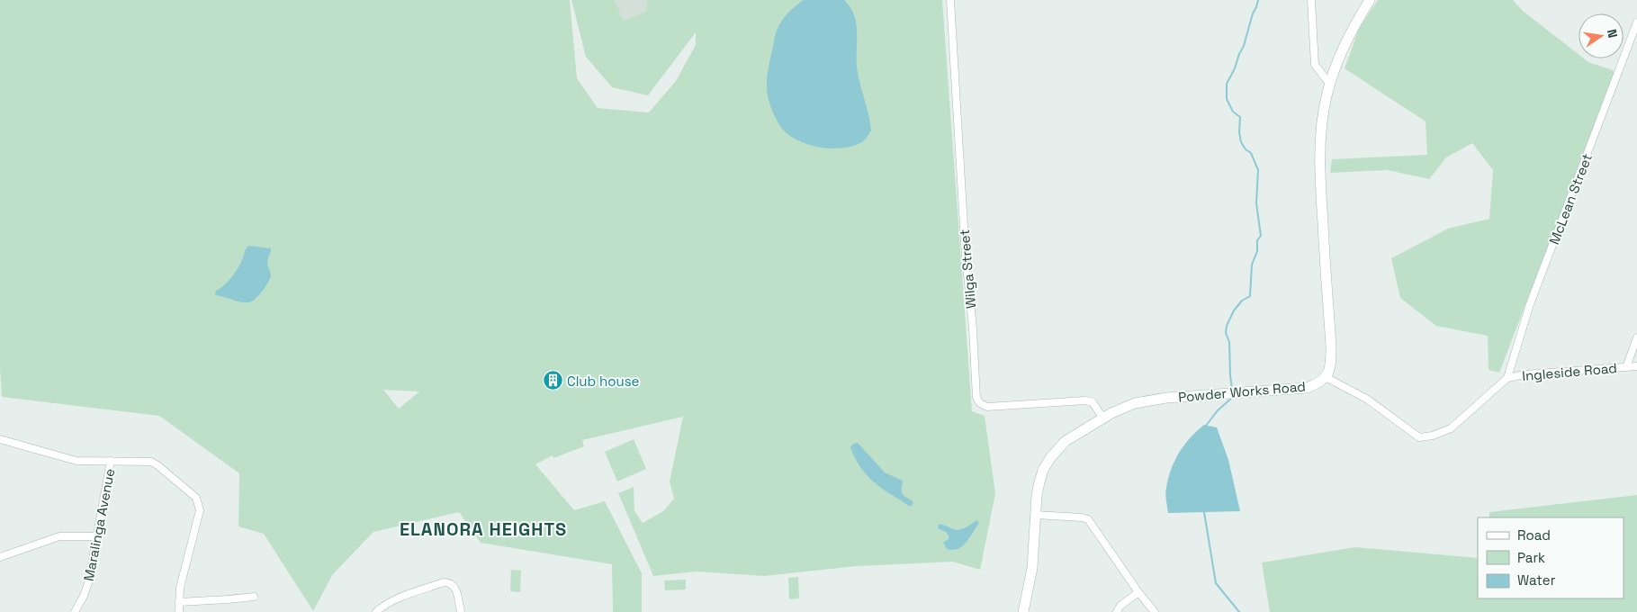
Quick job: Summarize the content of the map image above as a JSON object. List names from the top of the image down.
{
  "streets": {
    "main road": ["Powder Works Road"],
    "street": [
      "McLean Street",
      "Wilga Street",
      "Ingleside Road",
      "Maralinga Avenue"
    ]
  },
  "crossings": [
    ["McLean Street", "Ingleside Road"],
    ["Wilga Street", "Powder Works Road"],
    ["Ingleside Road", "Powder Works Road"]
  ],
  "districts": ["ELANORA HEIGHTS"],
  "places": {
    "building": ["Club house"]
  },
  "legend": ["Road", "Park", "Water"],
  "north": "right"
}
